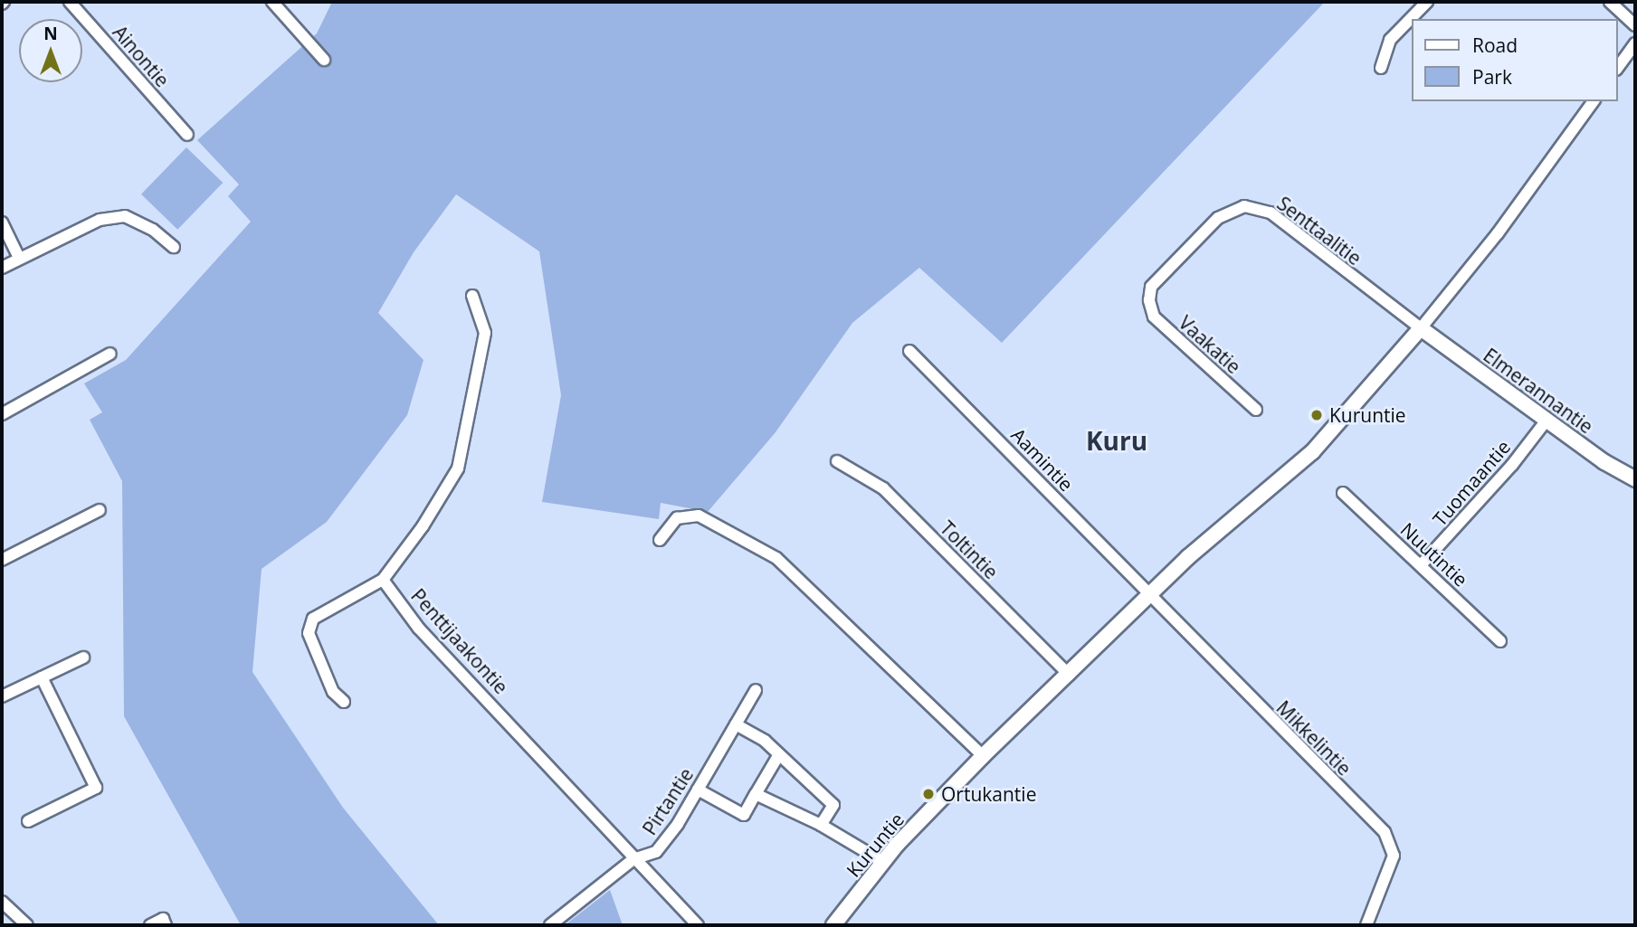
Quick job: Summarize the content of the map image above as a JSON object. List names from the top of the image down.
{
  "streets": {
    "street": [
      "Ainontie",
      "Senttaalitie",
      "Vaakatie",
      "Elmerannantie",
      "Aamintie",
      "Tuomaantie",
      "Toltintie",
      "Nuutintie",
      "Penttijaakontie",
      "Mikkelintie",
      "Pirtantie",
      "Kuruntie"
    ]
  },
  "crossings": [
    ["Senttaalitie", "Vaakatie"],
    ["Senttaalitie", "Elmerannantie"],
    ["Senttaalitie", "Kuruntie"],
    ["Elmerannantie", "Tuomaantie"],
    ["Elmerannantie", "Kuruntie"],
    ["Aamintie", "Mikkelintie"],
    ["Aamintie", "Kuruntie"],
    ["Tuomaantie", "Nuutintie"],
    ["Toltintie", "Kuruntie"],
    ["Penttijaakontie", "Pirtantie"],
    ["Mikkelintie", "Kuruntie"]
  ],
  "districts": ["Kuru"],
  "places": ["Kuruntie", "Ortukantie"],
  "legend": ["Road", "Park"],
  "north": "top"
}
